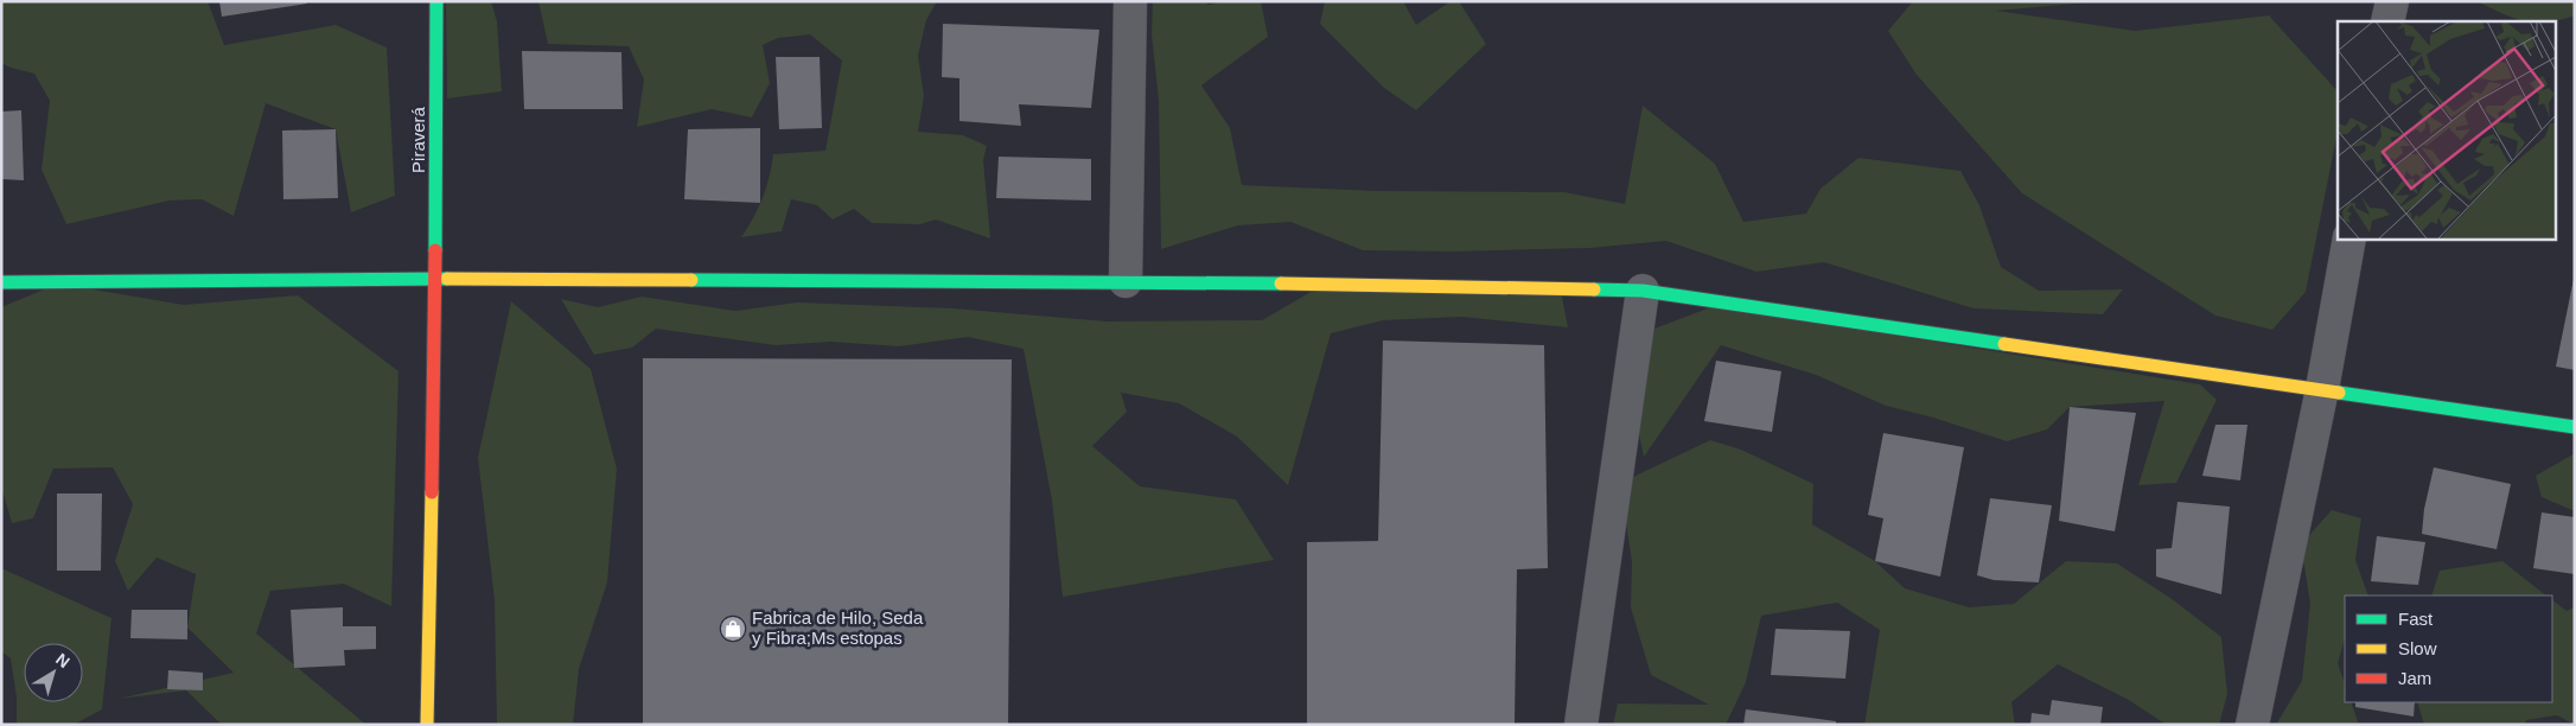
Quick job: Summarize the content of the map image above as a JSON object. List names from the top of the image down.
{
  "streets": {
    "street": ["Piraverá"]
  },
  "places": {
    "shop": ["Fabrica de Hilo, Seda y Fibra;Ms estopas"]
  },
  "legend": ["Fast", "Slow", "Jam"],
  "north": "top right"
}
